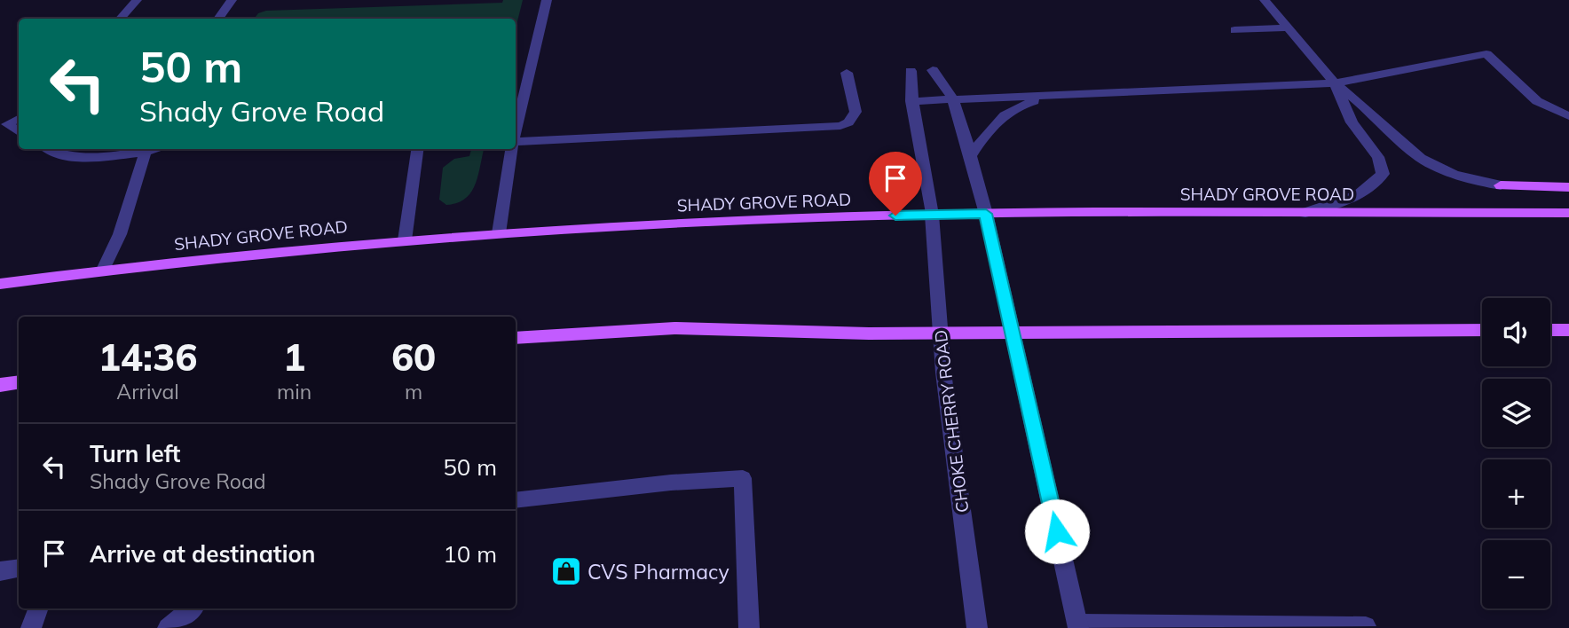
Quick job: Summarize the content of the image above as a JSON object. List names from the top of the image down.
{
  "streets": {
    "main road": ["SHADY GROVE ROAD"],
    "street": ["CHOKE CHERRY ROAD"]
  },
  "crossings": [
    ["SHADY GROVE ROAD", "CHOKE CHERRY ROAD"]
  ],
  "places": {
    "shop": ["CVS Pharmacy"]
  },
  "page": {
    "turn": ["50 m", "Shady Grove Road"],
    "map_buttons": ["+", "−"],
    "eta": [
      "14:36",
      "Arrival",
      "1",
      "min",
      "60",
      "m"
    ],
    "list": [
      {
        "name": "Turn left",
        "note": "Shady Grove Road",
        "value": "50 m"
      },
      {
        "name": "Arrive at destination",
        "value": "10 m"
      }
    ]
  }
}
